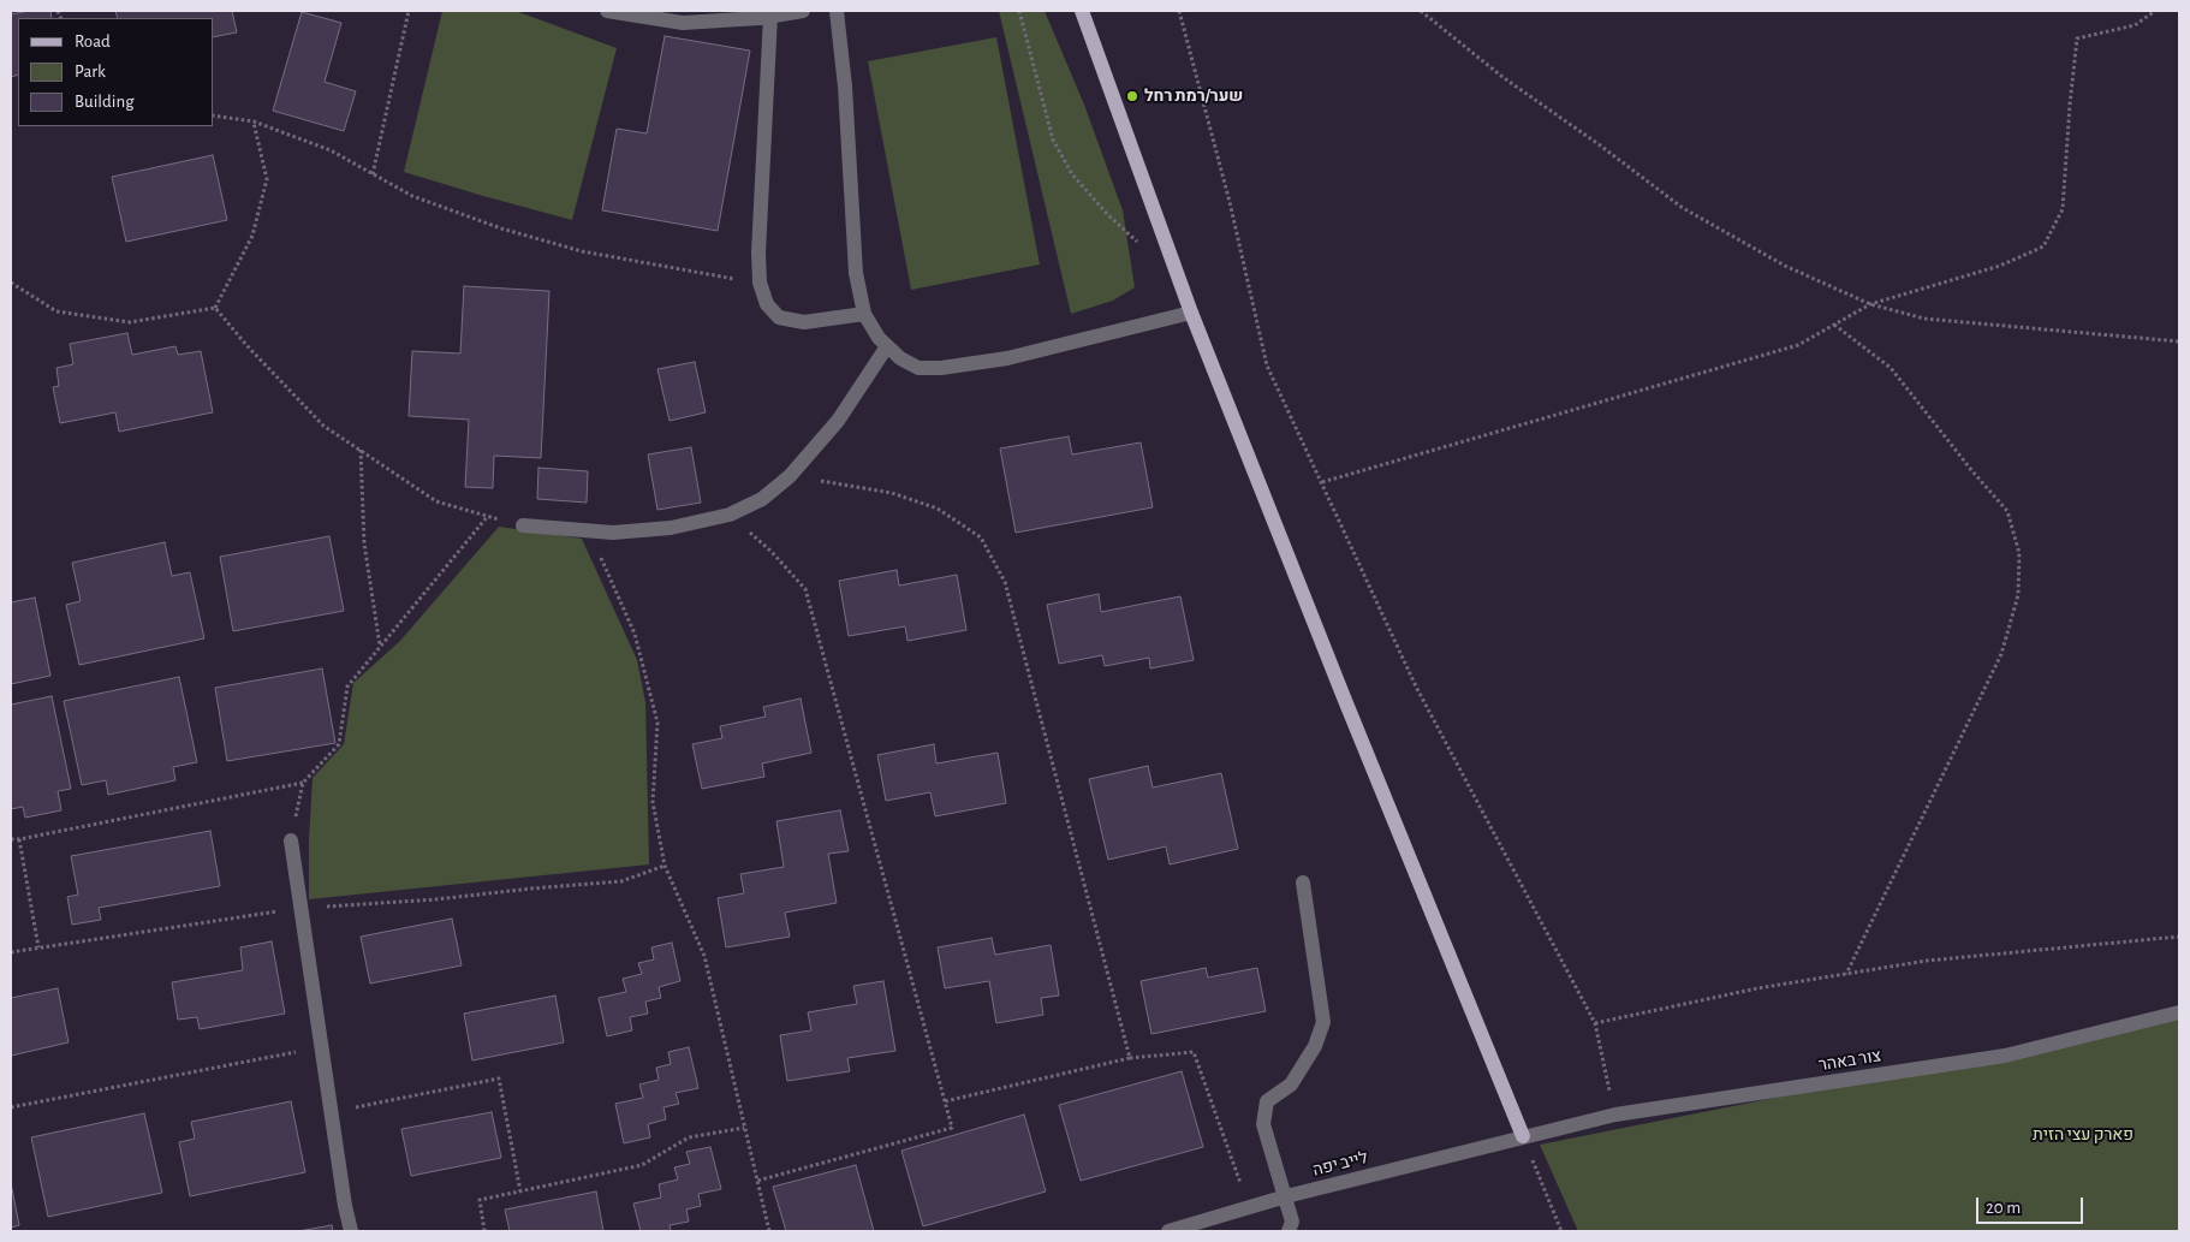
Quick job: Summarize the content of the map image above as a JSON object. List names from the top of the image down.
{
  "streets": {
    "street": ["צור באהר", "לייב יפה"]
  },
  "crossings": [
    ["צור באהר", "לייב יפה"]
  ],
  "parks": ["פארק עצי הזית"],
  "places": ["שער/רמת רחל"],
  "legend": ["Road", "Park", "Building"],
  "scale_bar": "20 m"
}
